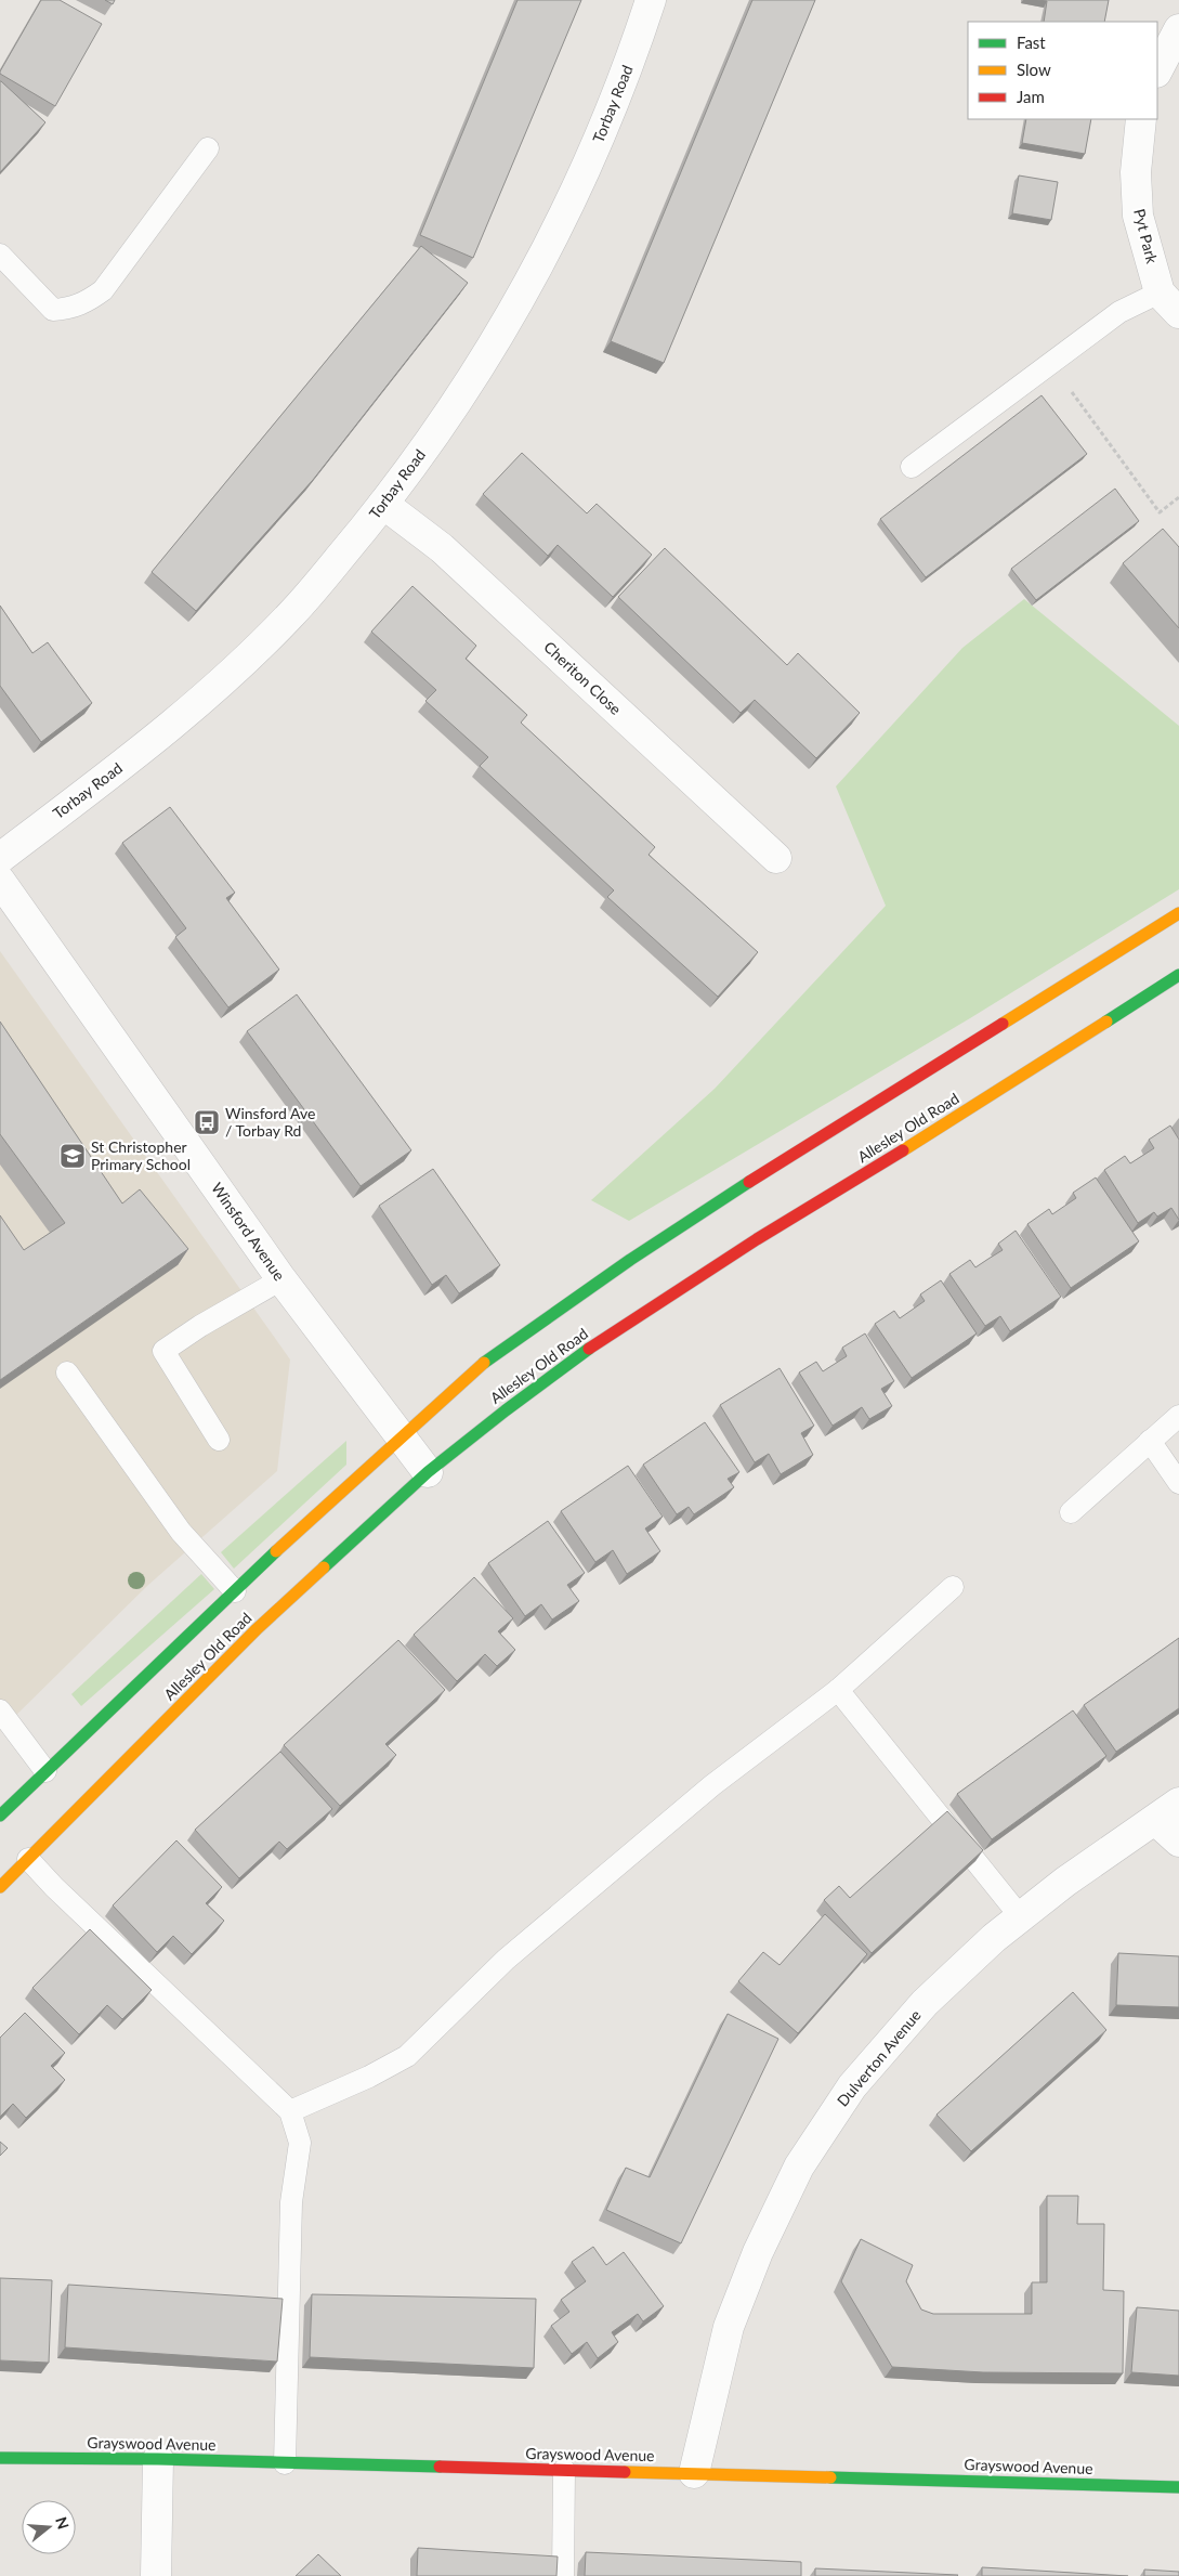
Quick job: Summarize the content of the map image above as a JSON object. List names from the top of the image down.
{
  "streets": {
    "main road": ["Allesley Old Road", "Grayswood Avenue"],
    "street": [
      "Torbay Road",
      "Pyt Park",
      "Cheriton Close",
      "Winsford Avenue",
      "Dulverton Avenue"
    ]
  },
  "crossings": [
    ["Torbay Road", "Cheriton Close"],
    ["Allesley Old Road", "Winsford Avenue"],
    ["Dulverton Avenue", "Grayswood Avenue"]
  ],
  "places": {
    "bus stop": ["Winsford Ave / Torbay Rd"],
    "school or university": ["St Christopher Primary School"]
  },
  "legend": ["Fast", "Slow", "Jam"],
  "north": "right"
}
